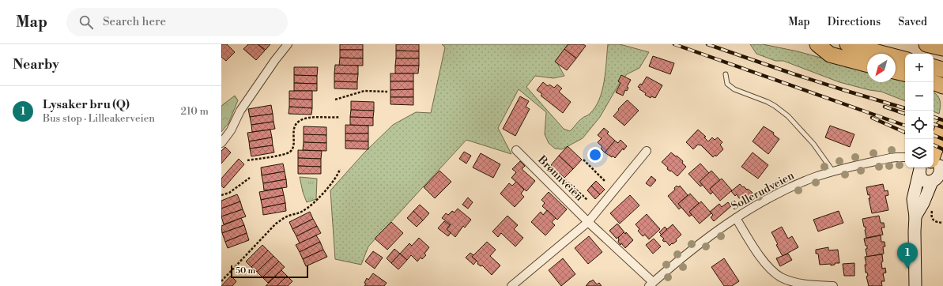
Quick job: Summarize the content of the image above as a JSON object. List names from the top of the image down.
{
  "streets": {
    "street": ["Brønnveien", "Sollerudveien"]
  },
  "crossings": [
    ["Brønnveien", "Sollerudveien"]
  ],
  "scale_bar": "50 m",
  "north": "bottom left",
  "page": {
    "header": "Map",
    "search": "Search here",
    "nav": ["Map", "Directions", "Saved"],
    "heading": "Nearby",
    "map_buttons": ["+", "−"],
    "list": [
      {
        "mark": "1",
        "name": "Lysaker bru (Q)",
        "note": "Bus stop · Lilleakerveien",
        "value": "210 m"
      }
    ],
    "pins": "1",
    "scale": "50 m"
  }
}
